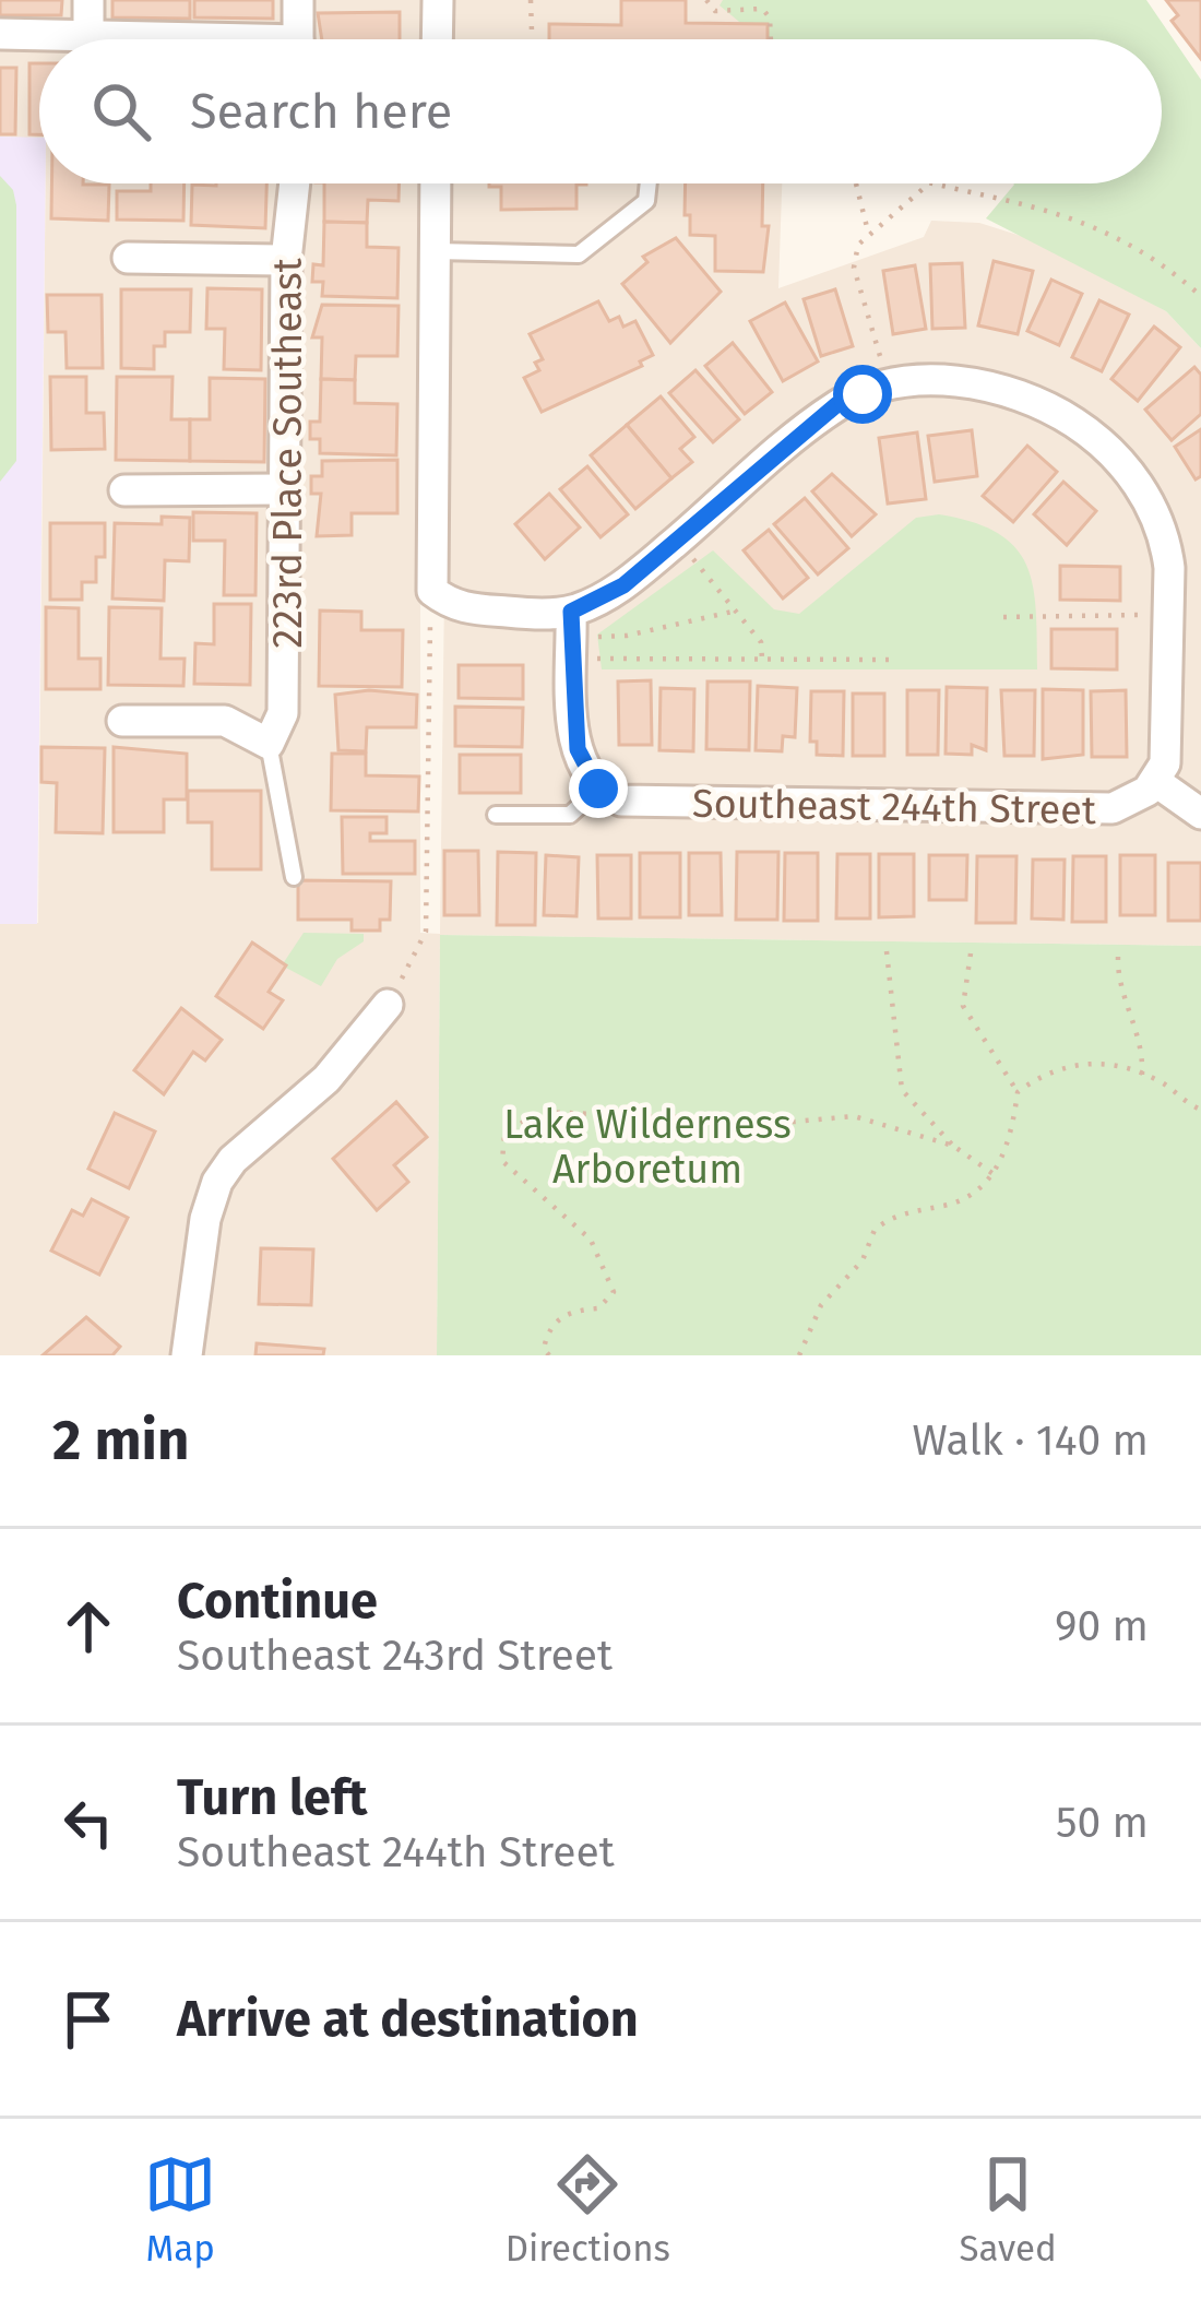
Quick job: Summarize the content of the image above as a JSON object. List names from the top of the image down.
{
  "streets": {
    "street": ["223rd Place Southeast", "Southeast 244th Street"]
  },
  "parks": ["Lake Wilderness Arboretum"],
  "page": {
    "search": "Search here",
    "heading": ["2 min", "Walk · 140 m"],
    "list": [
      ["Continue", "Southeast 243rd Street", "90 m"],
      ["Turn left", "Southeast 244th Street", "50 m"],
      "Arrive at destination"
    ],
    "nav": ["Map", "Directions", "Saved"]
  }
}
